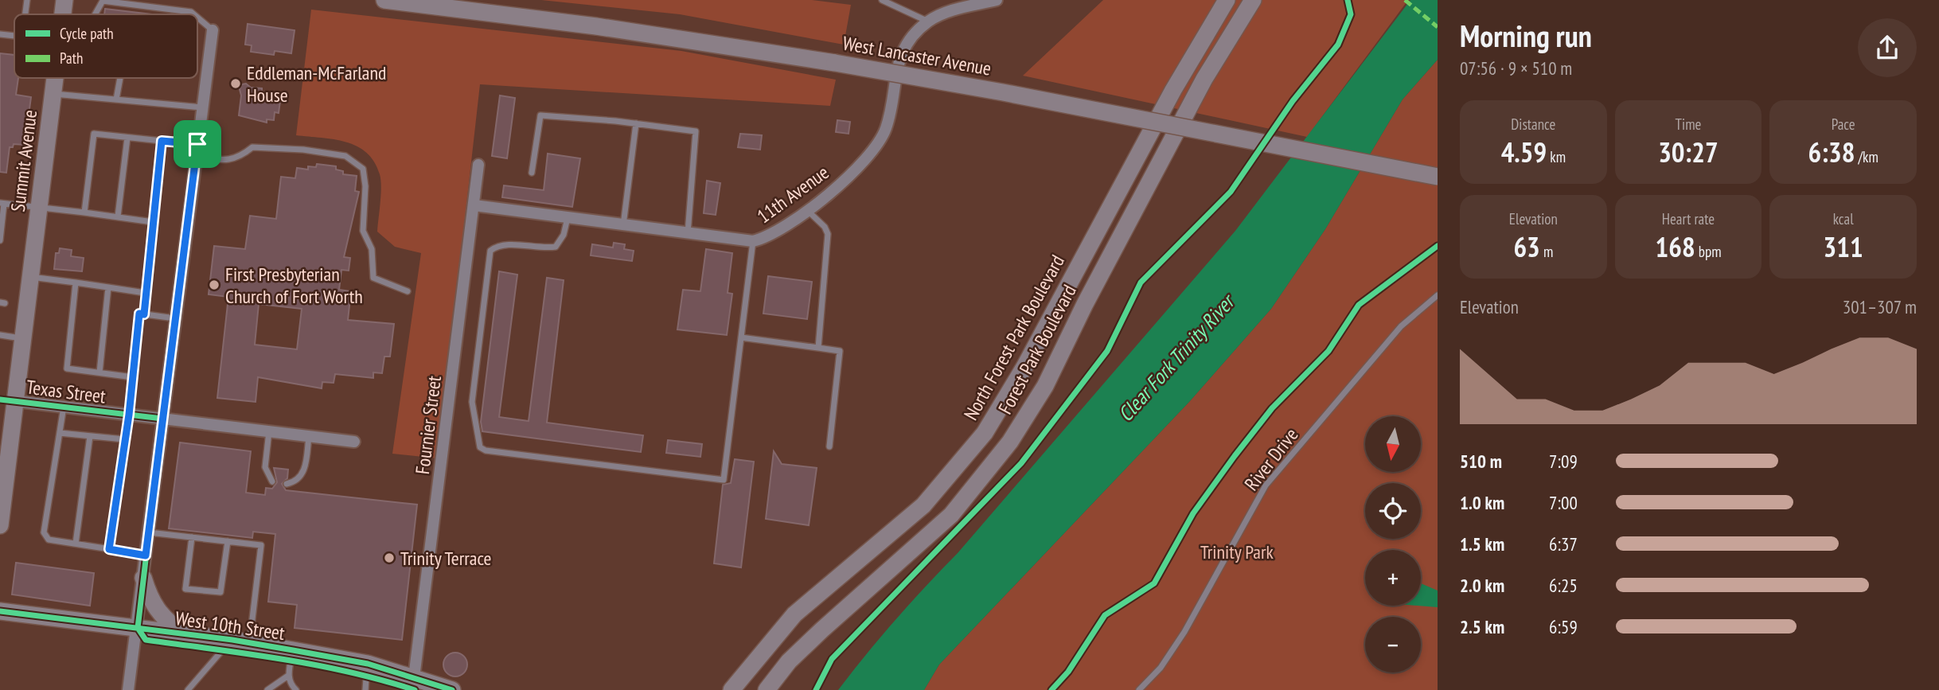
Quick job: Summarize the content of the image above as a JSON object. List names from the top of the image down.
{
  "streets": {
    "main road": [
      "West Lancaster Avenue",
      "Summit Avenue",
      "North Forest Park Boulevard",
      "Forest Park Boulevard",
      "West 10th Street"
    ],
    "street": ["11th Avenue", "Texas Street", "Fournier Street"],
    "lane": ["River Drive"]
  },
  "crossings": [
    ["Summit Avenue", "Texas Street"],
    ["11th Avenue", "Fournier Street"],
    ["Fournier Street", "West 10th Street"]
  ],
  "water": ["Clear Fork Trinity River"],
  "parks": ["Trinity Park"],
  "places": ["Eddleman-McFarland House", "First Presbyterian Church of Fort Worth", "Trinity Terrace"],
  "legend": ["Cycle path", "Path"],
  "north": "bottom",
  "page": {
    "heading": ["Morning run", "07:56 · 9 × 510 m"],
    "stats": [
      ["Distance", "4.59 km"],
      ["Time", "30:27"],
      ["Pace", "6:38 /km"],
      ["Elevation", "63 m"],
      ["Heart rate", "168 bpm"],
      ["kcal", "311"]
    ],
    "chart": ["Elevation", "301–307 m"],
    "map_buttons": ["+", "−"],
    "list": [
      {
        "name": "510 m",
        "note": "7:09"
      },
      {
        "name": "1.0 km",
        "note": "7:00"
      },
      {
        "name": "1.5 km",
        "note": "6:37"
      },
      {
        "name": "2.0 km",
        "note": "6:25"
      },
      {
        "name": "2.5 km",
        "note": "6:59"
      }
    ]
  }
}
